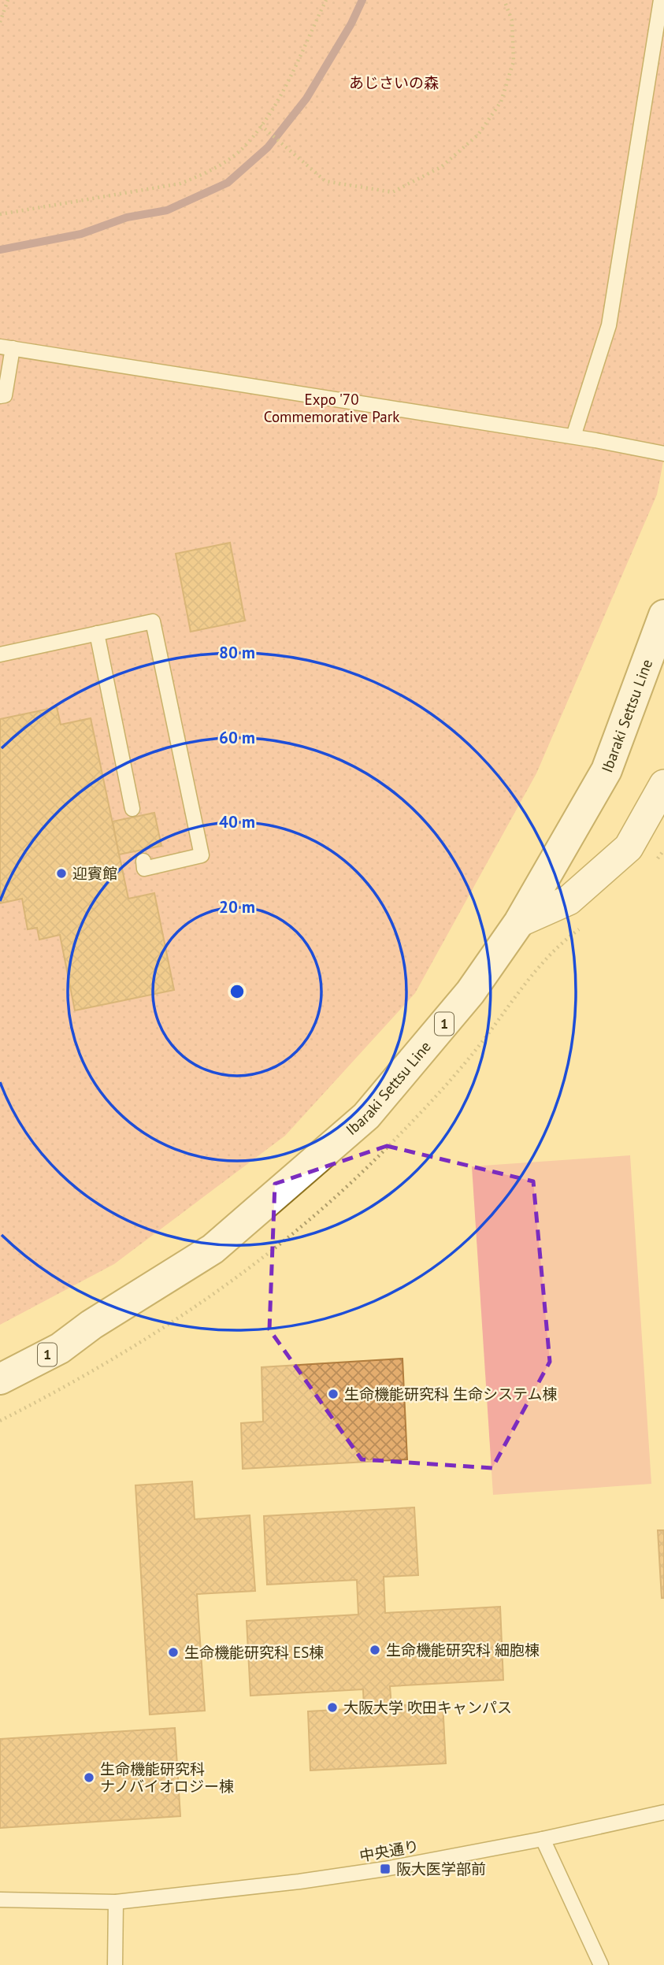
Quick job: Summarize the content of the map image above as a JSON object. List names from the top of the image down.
{
  "streets": {
    "main road": ["Ibaraki Settsu Line", "1"],
    "lane": ["中央通り"]
  },
  "parks": ["あじさいの森", "Expo '70 Commemorative Park"],
  "places": {
    "other": [
      "迎賓館",
      "生命機能研究科 生命システム棟",
      "生命機能研究科 細胞棟",
      "生命機能研究科 ES棟",
      "大阪大学 吹田キャンパス",
      "生命機能研究科 ナノバイオロジー棟"
    ],
    "transit": ["阪大医学部前"]
  },
  "rings": [
    "80 m",
    "60 m",
    "40 m",
    "20 m"
  ]
}
